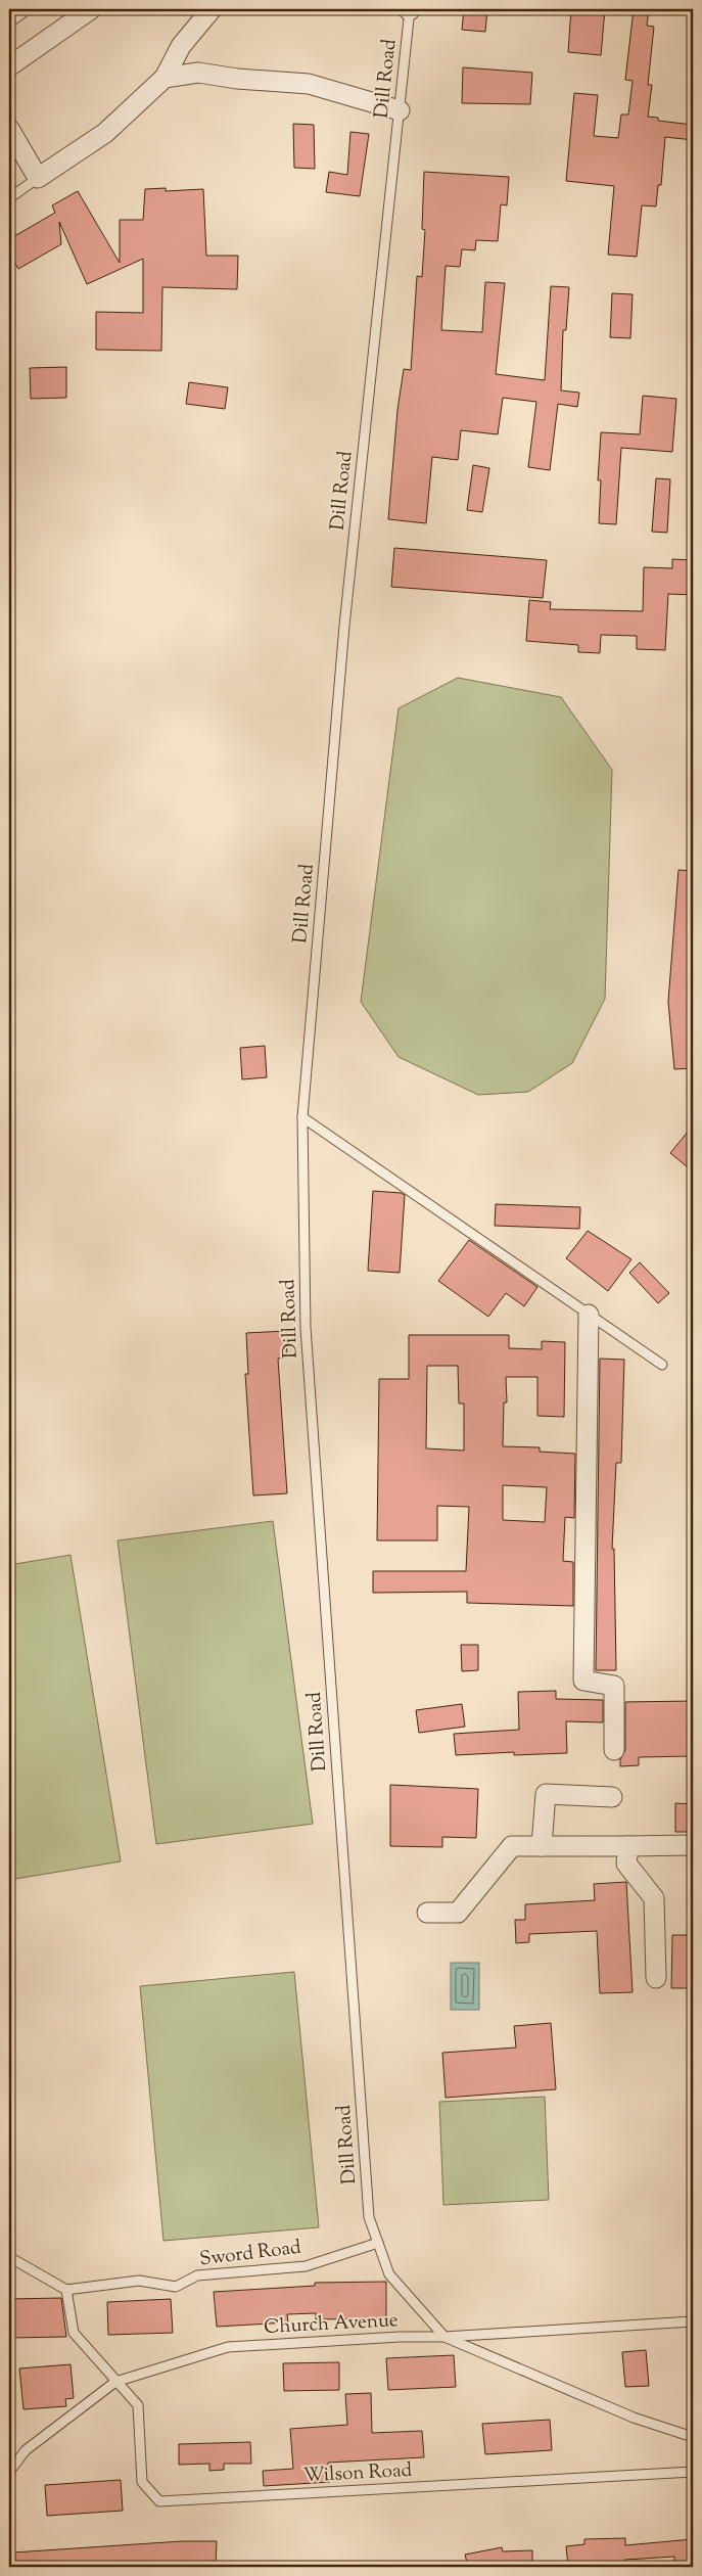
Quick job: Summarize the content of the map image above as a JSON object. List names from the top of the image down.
{
  "streets": {
    "lane": [
      "Dill Road",
      "Sword Road",
      "Church Avenue",
      "Wilson Road"
    ]
  },
  "crossings": [
    ["Dill Road", "Sword Road"],
    ["Dill Road", "Church Avenue"],
    ["Church Avenue", "Wilson Road"]
  ]
}
